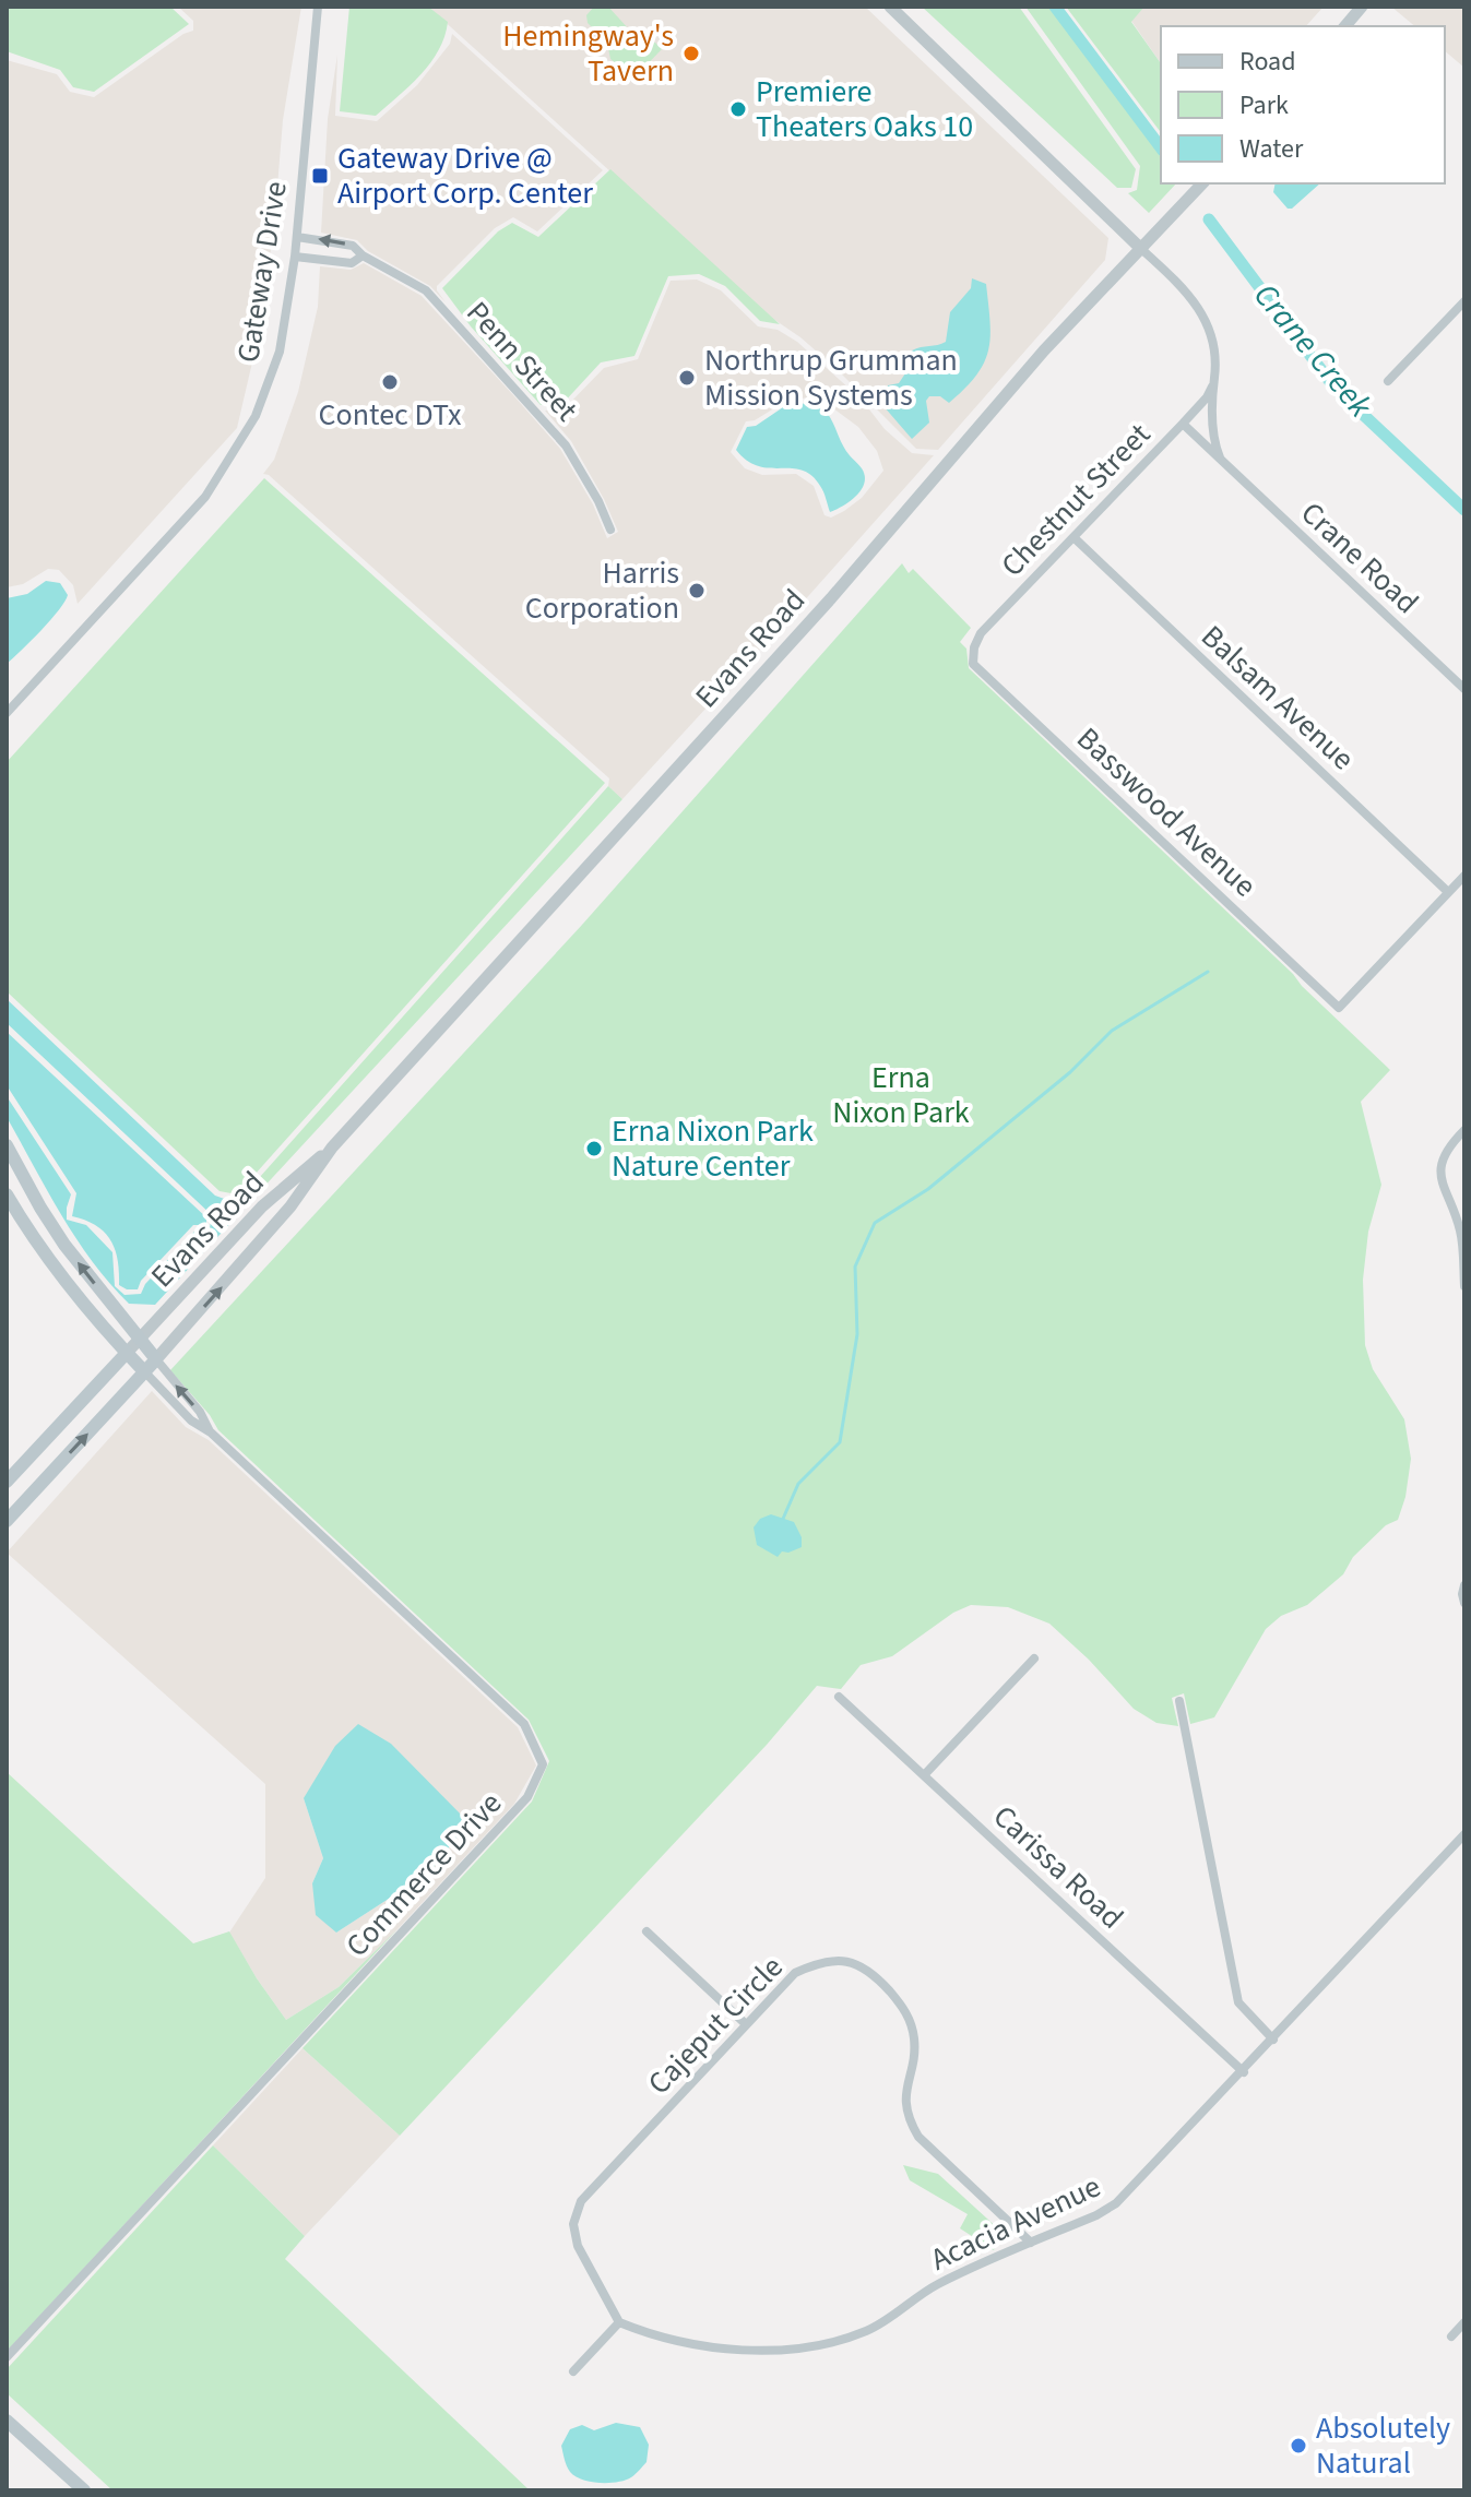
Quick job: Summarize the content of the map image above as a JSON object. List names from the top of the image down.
{
  "streets": {
    "street": [
      "Gateway Drive",
      "Penn Street",
      "Chestnut Street",
      "Crane Road",
      "Evans Road",
      "Balsam Avenue",
      "Basswood Avenue",
      "Carissa Road",
      "Commerce Drive",
      "Cajeput Circle",
      "Acacia Avenue"
    ]
  },
  "crossings": [
    ["Gateway Drive", "Penn Street"],
    ["Chestnut Street", "Crane Road"],
    ["Chestnut Street", "Balsam Avenue"],
    ["Chestnut Street", "Basswood Avenue"],
    ["Evans Road", "Commerce Drive"],
    ["Balsam Avenue", "Basswood Avenue"],
    ["Carissa Road", "Acacia Avenue"],
    ["Cajeput Circle", "Acacia Avenue"]
  ],
  "water": ["Crane Creek"],
  "parks": ["Erna Nixon Park"],
  "places": {
    "other": [
      "Hemingway's Tavern",
      "Premiere Theaters Oaks 10",
      "Northrup Grumman Mission Systems",
      "Contec DTx",
      "Harris Corporation",
      "Erna Nixon Park Nature Center",
      "Absolutely Natural"
    ],
    "transit": ["Gateway Drive @ Airport Corp. Center"]
  },
  "legend": ["Road", "Park", "Water"]
}
